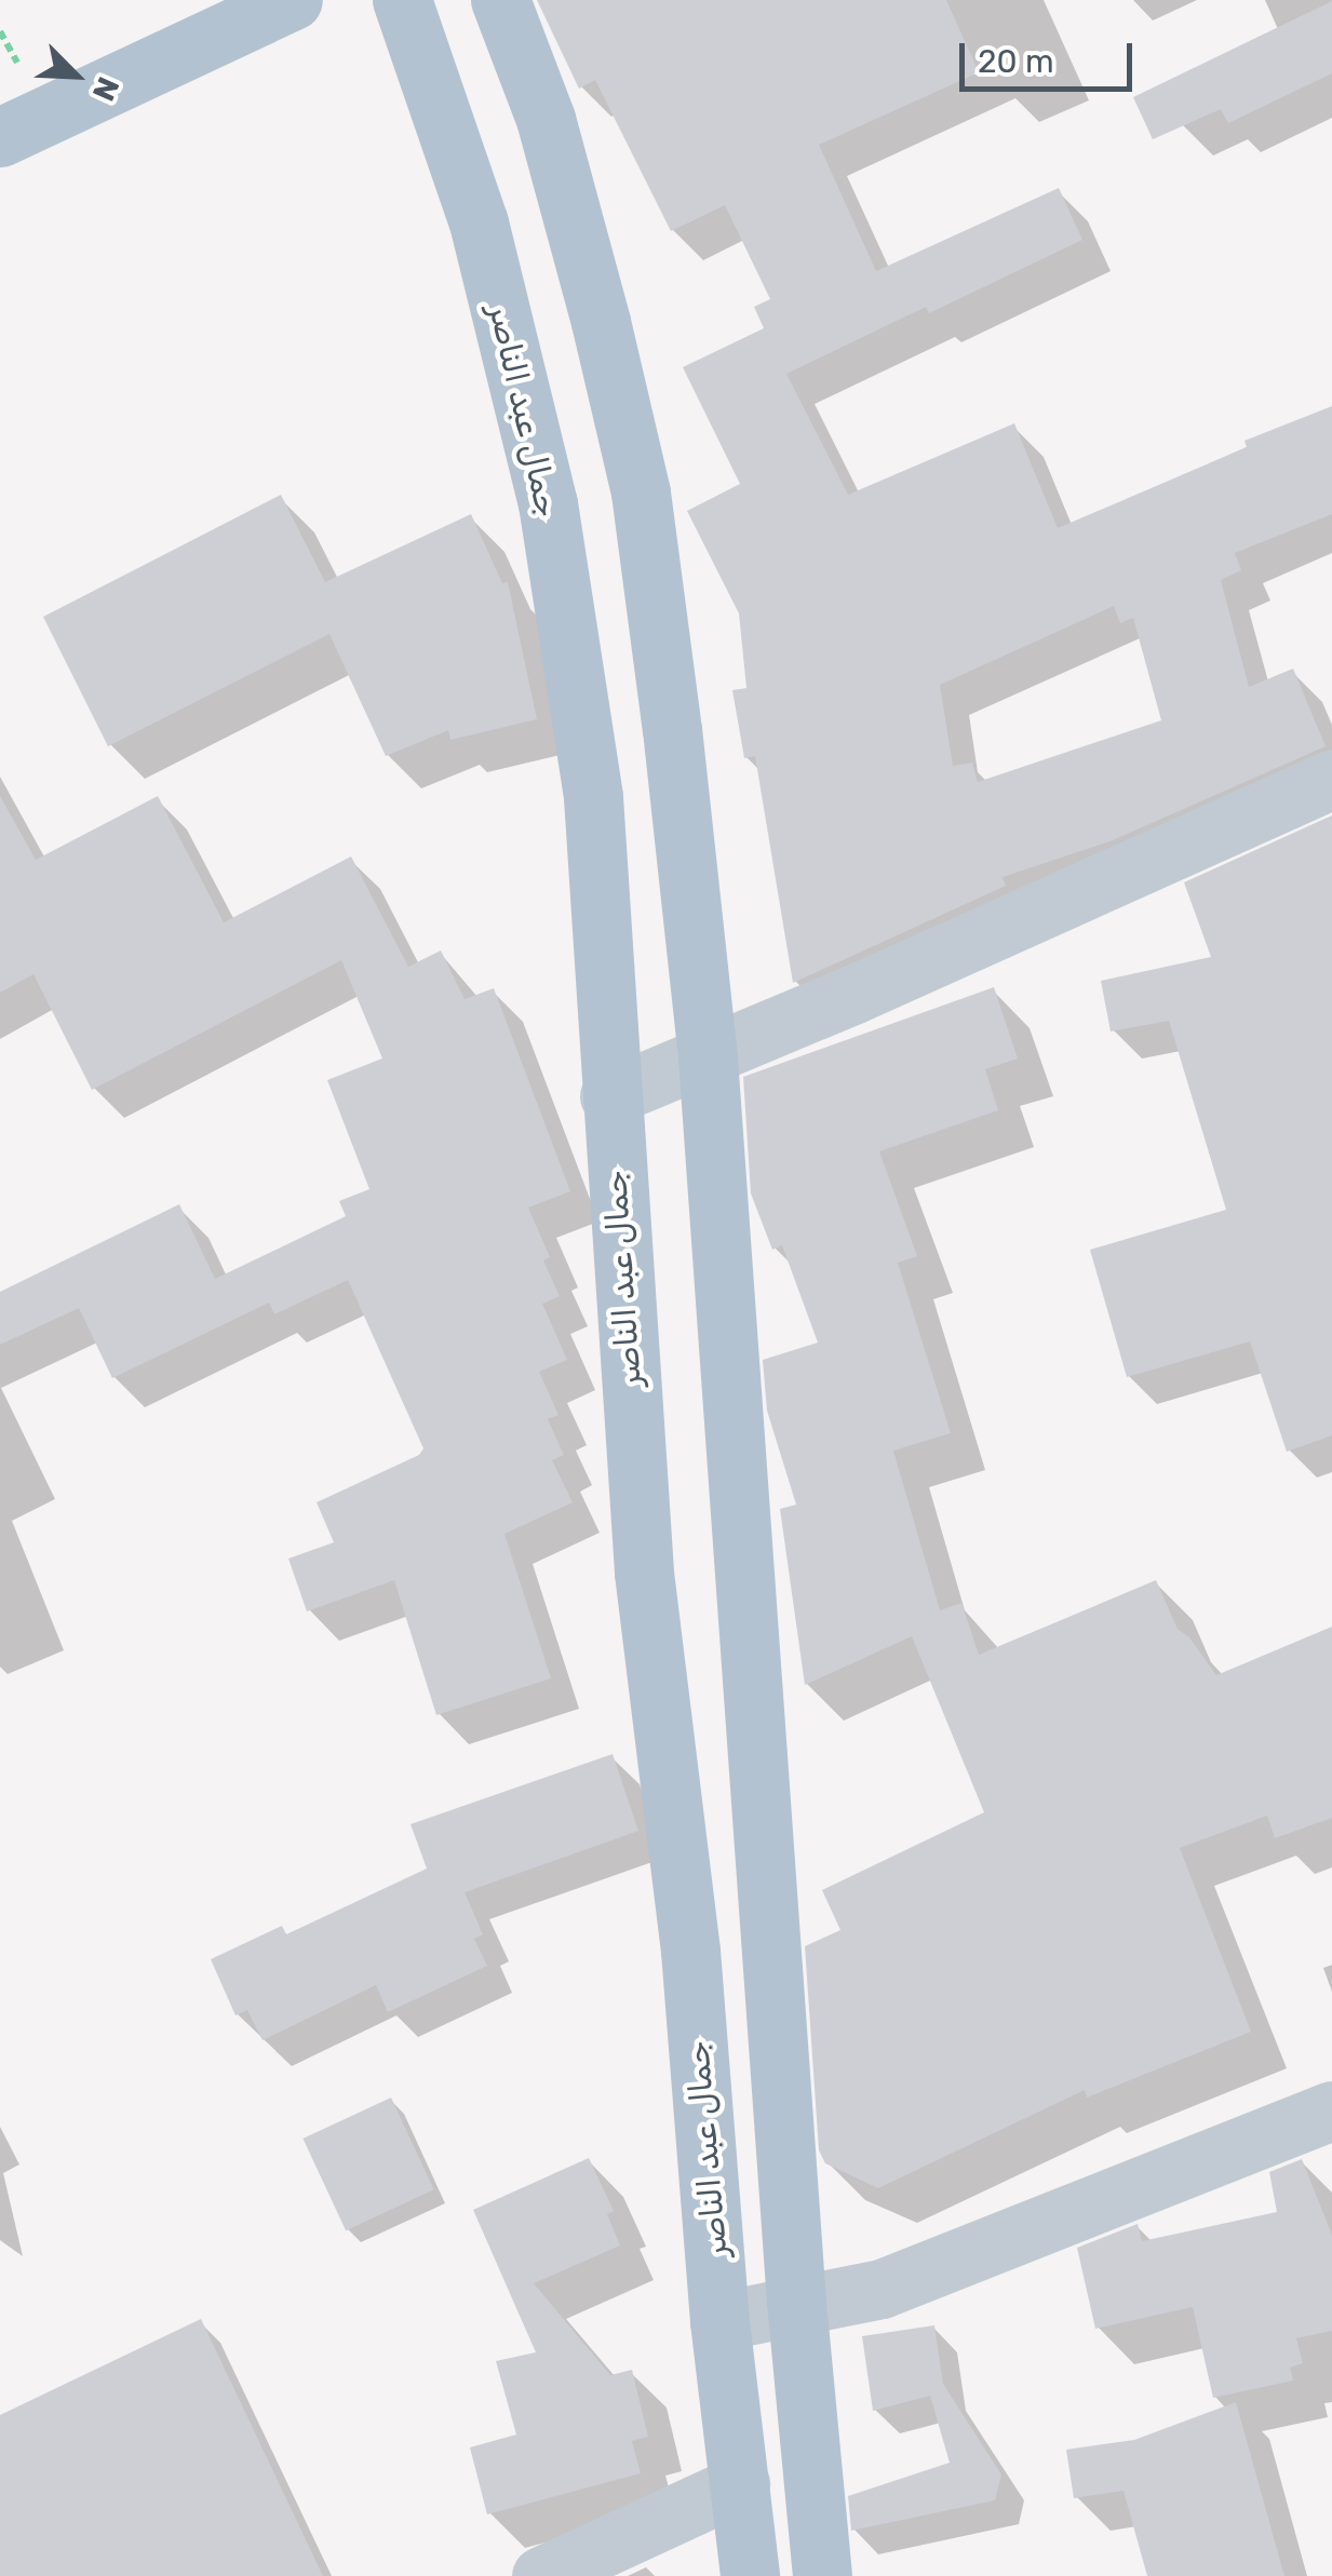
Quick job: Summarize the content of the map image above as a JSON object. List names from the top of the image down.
{
  "streets": {
    "main road": ["جمال عبد الناصر"]
  },
  "scale_bar": "20 m",
  "north": "bottom right"
}
